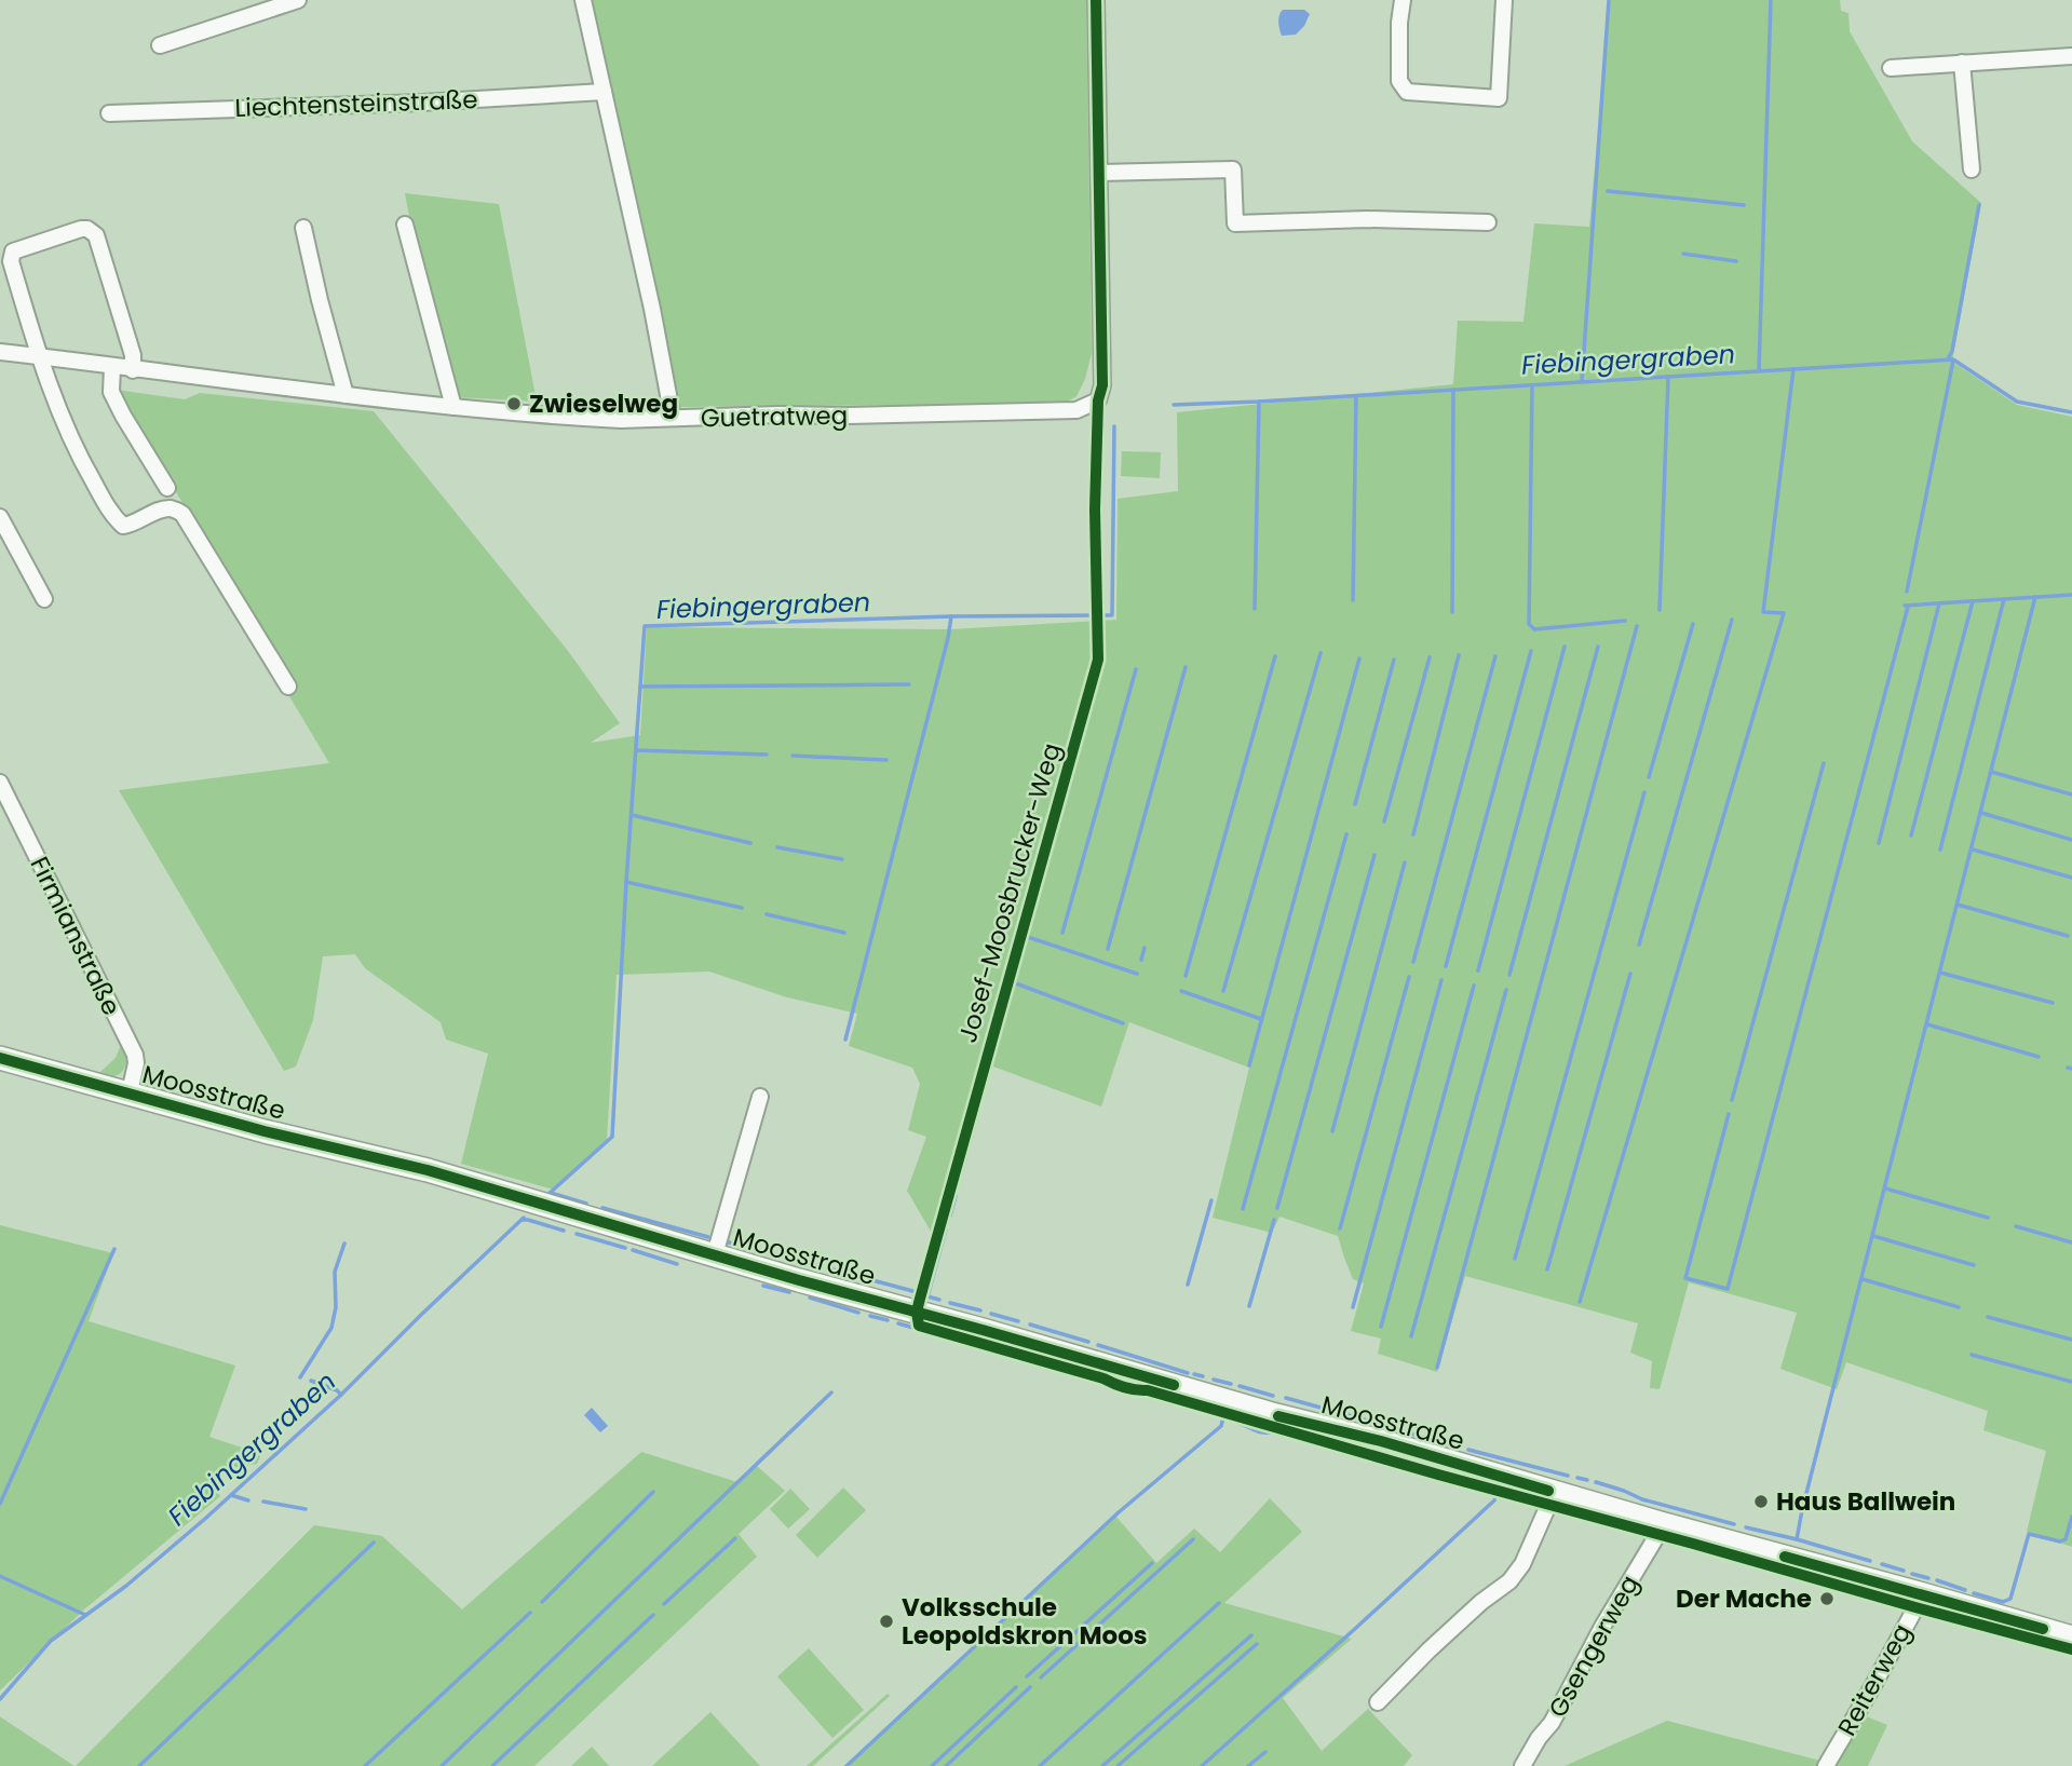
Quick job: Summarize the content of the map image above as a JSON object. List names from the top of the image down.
{
  "streets": {
    "street": [
      "Liechtensteinstraße",
      "Guetratweg",
      "Firmianstraße",
      "Moosstraße",
      "Gsengerweg",
      "Reiterweg"
    ],
    "cycle path": ["Josef-Moosbrucker-Weg"]
  },
  "crossings": [
    ["Firmianstraße", "Moosstraße"],
    ["Moosstraße", "Gsengerweg"],
    ["Moosstraße", "Reiterweg"]
  ],
  "water": ["Fiebingergraben"],
  "places": [
    "Zwieselweg",
    "Haus Ballwein",
    "Der Mache",
    "Volksschule Leopoldskron Moos"
  ]
}
